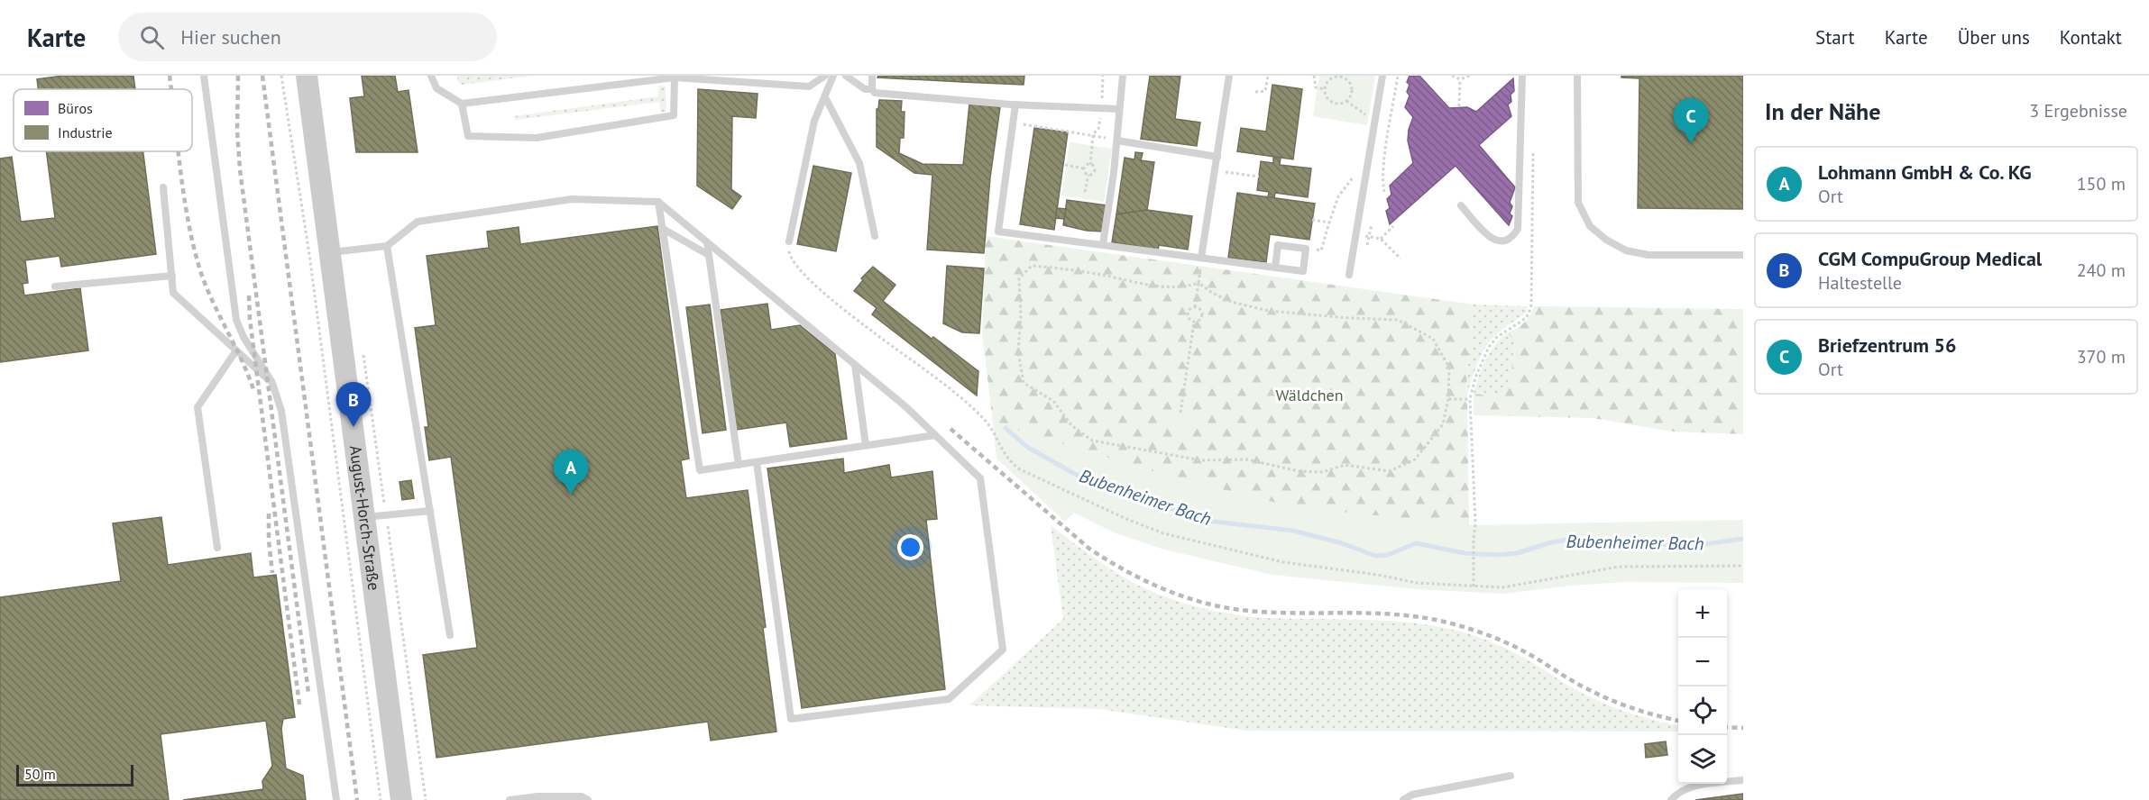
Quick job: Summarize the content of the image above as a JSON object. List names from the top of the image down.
{
  "streets": {
    "main road": ["August-Horch-Straße"]
  },
  "water": ["Bubenheimer Bach"],
  "parks": ["Wäldchen"],
  "legend": ["Büros", "Industrie"],
  "scale_bar": "50 m",
  "page": {
    "header": "Karte",
    "search": "Hier suchen",
    "nav": [
      "Start",
      "Karte",
      "Über uns",
      "Kontakt"
    ],
    "heading": ["In der Nähe", "3 Ergebnisse"],
    "pins": ["C", "B", "A"],
    "list": [
      {
        "mark": "A",
        "name": "Lohmann GmbH & Co. KG",
        "note": "Ort",
        "value": "150 m"
      },
      {
        "mark": "B",
        "name": "CGM CompuGroup Medical",
        "note": "Haltestelle",
        "value": "240 m"
      },
      {
        "mark": "C",
        "name": "Briefzentrum 56",
        "note": "Ort",
        "value": "370 m"
      }
    ],
    "map_buttons": ["+", "−"],
    "scale": "50 m"
  }
}
